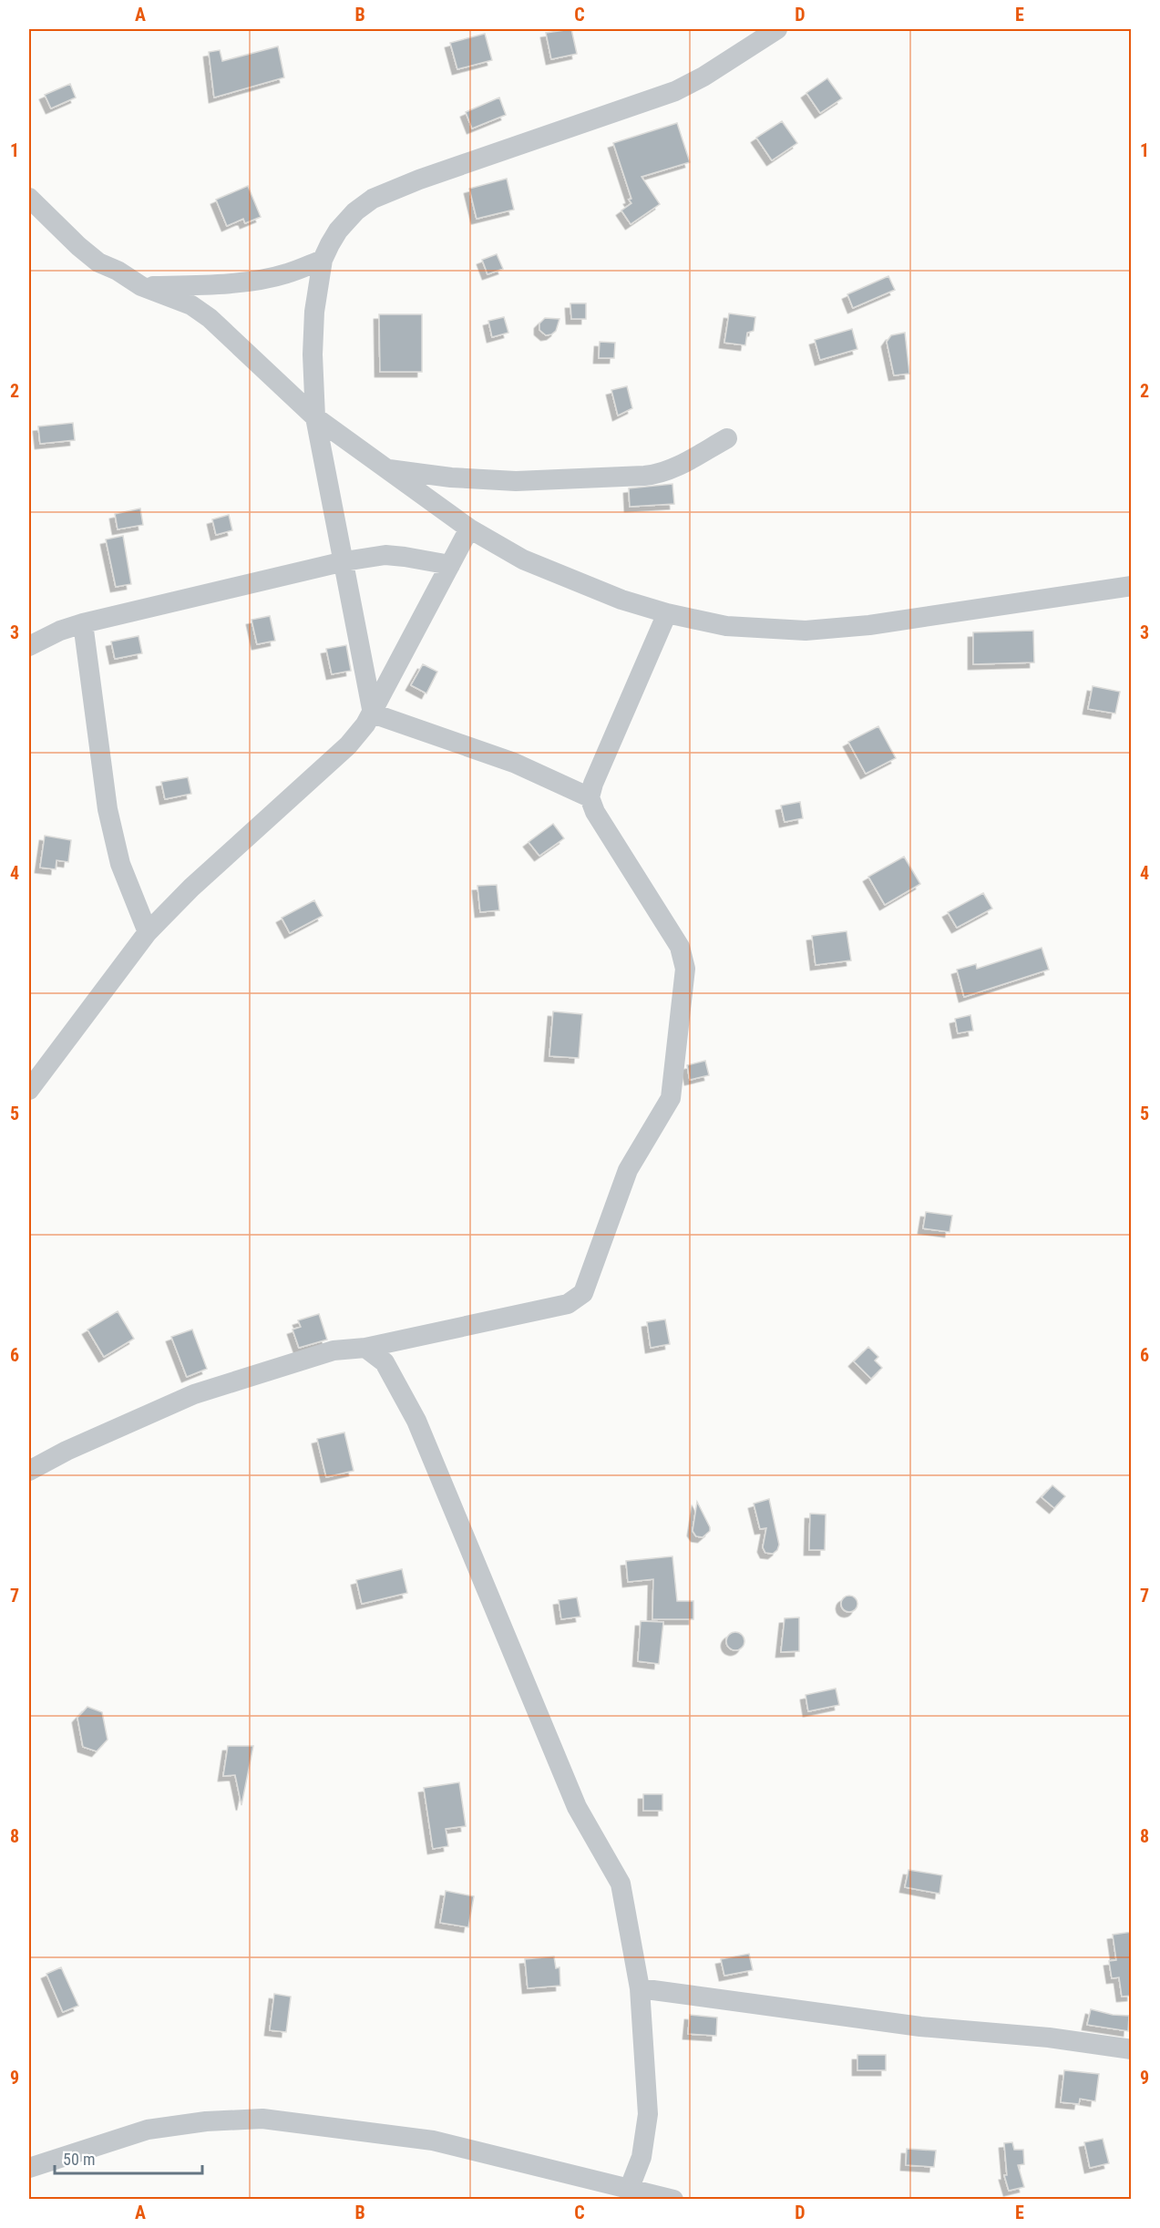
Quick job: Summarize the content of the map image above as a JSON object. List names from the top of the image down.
{
  "scale_bar": "50 m",
  "grid": {
    "columns": [
      "A",
      "B",
      "C",
      "D",
      "E"
    ],
    "rows": [
      "1",
      "2",
      "3",
      "4",
      "5",
      "6",
      "7",
      "8",
      "9"
    ]
  }
}
